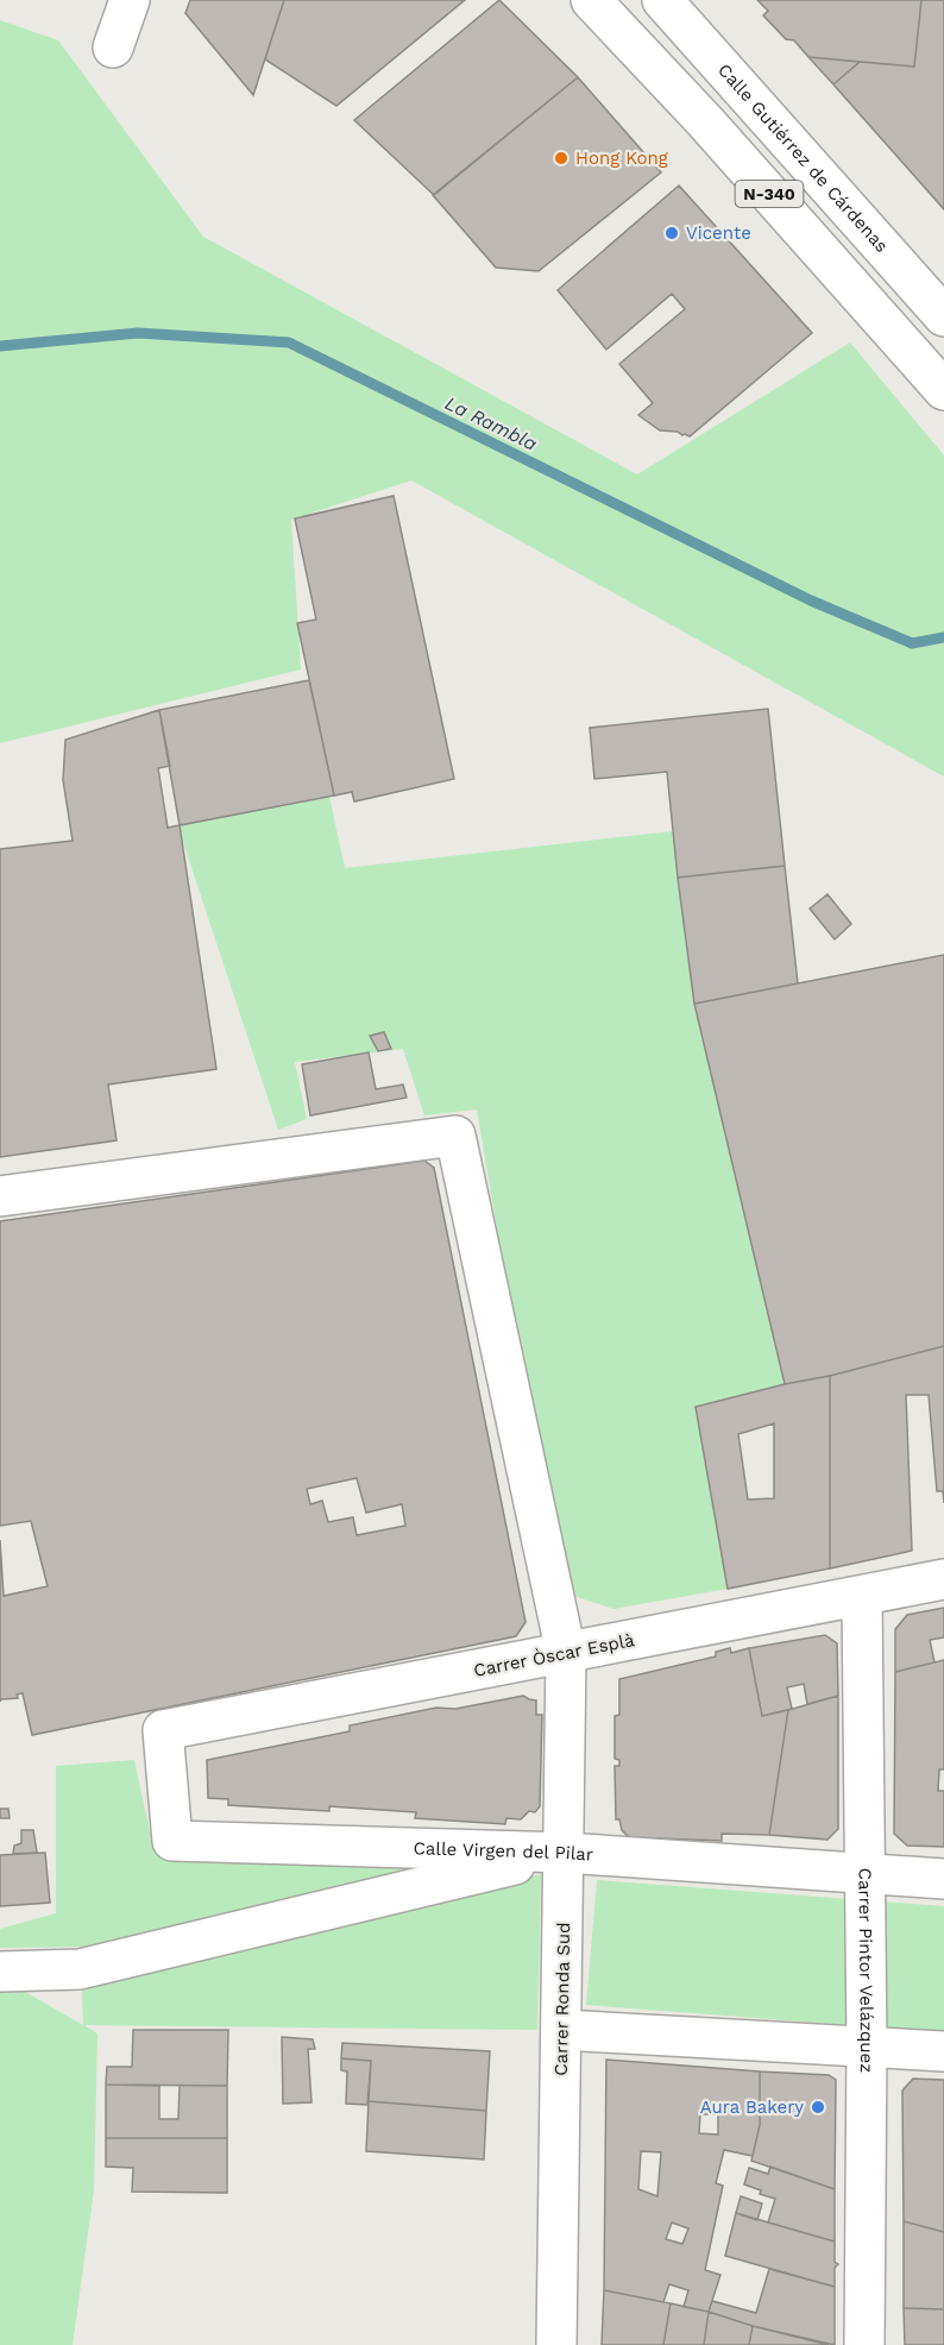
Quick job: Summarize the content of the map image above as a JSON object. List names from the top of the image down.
{
  "streets": {
    "main road": [
      "Calle Gutiérrez de Cárdenas",
      "N-340",
      "Carrer Òscar Esplà",
      "Calle Virgen del Pilar",
      "Carrer Pintor Velázquez",
      "Carrer Ronda Sud"
    ]
  },
  "crossings": [
    ["Carrer Òscar Esplà", "Calle Virgen del Pilar"],
    ["Carrer Òscar Esplà", "Carrer Pintor Velázquez"],
    ["Carrer Òscar Esplà", "Carrer Ronda Sud"],
    ["Calle Virgen del Pilar", "Carrer Pintor Velázquez"],
    ["Calle Virgen del Pilar", "Carrer Ronda Sud"]
  ],
  "water": ["La Rambla"],
  "places": ["Hong Kong", "Vicente", "Aura Bakery"]
}
